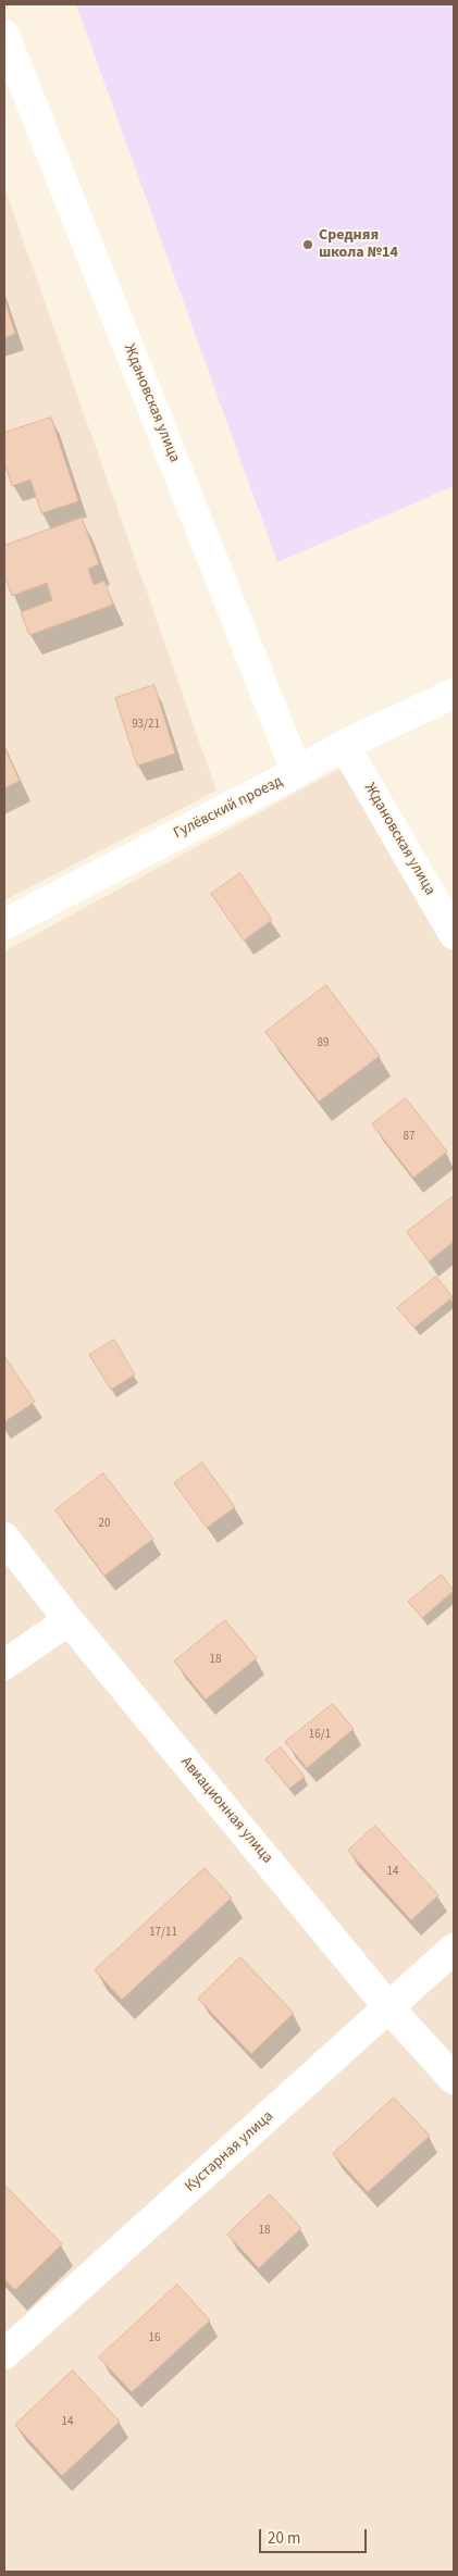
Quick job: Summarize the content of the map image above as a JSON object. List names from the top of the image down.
{
  "streets": {
    "street": [
      "Ждановская улица",
      "Гулёвский проезд",
      "Авиационная улица",
      "Кустарная улица"
    ]
  },
  "crossings": [
    ["Ждановская улица", "Гулёвский проезд"],
    ["Авиационная улица", "Кустарная улица"]
  ],
  "places": ["Средняя школа №14"],
  "house_numbers": [
    "93/21",
    "89",
    "87",
    "20",
    "18",
    "16/1",
    "14",
    "17/11",
    "18",
    "16",
    "14"
  ],
  "scale_bar": "20 m"
}
